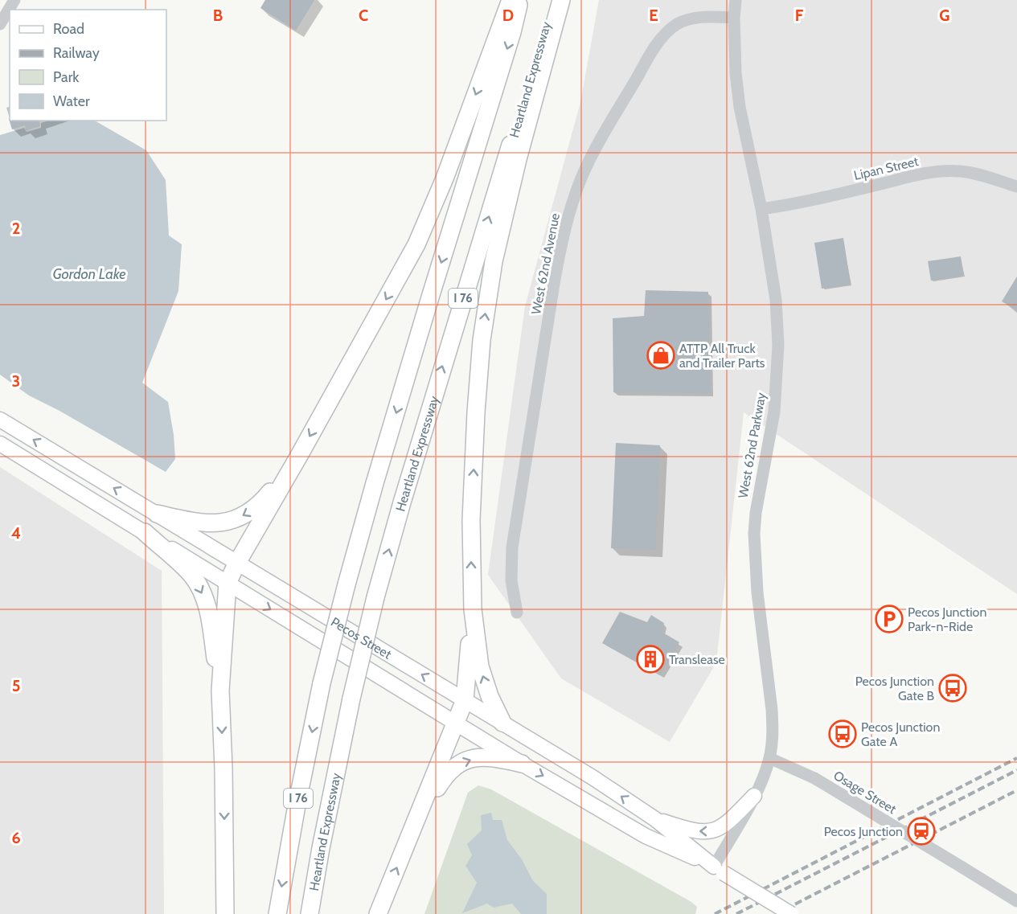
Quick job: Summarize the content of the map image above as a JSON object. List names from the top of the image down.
{
  "streets": {
    "highway": ["Heartland Expressway", "I 76"],
    "main road": ["Pecos Street"],
    "street": [
      "Lipan Street",
      "West 62nd Avenue",
      "West 62nd Parkway",
      "Osage Street"
    ]
  },
  "crossings": [
    ["Lipan Street", "West 62nd Parkway"],
    ["West 62nd Avenue", "West 62nd Parkway"],
    ["West 62nd Parkway", "Pecos Street"],
    ["West 62nd Parkway", "Osage Street"]
  ],
  "water": ["Gordon Lake"],
  "places": {
    "shop": ["ATTP All Truck and Trailer Parts"],
    "parking": ["Pecos Junction Park-n-Ride"],
    "building": ["Translease"],
    "bus stop": ["Pecos Junction Gate B", "Pecos Junction Gate A"],
    "station": ["Pecos Junction"]
  },
  "legend": [
    "Road",
    "Railway",
    "Park",
    "Water"
  ],
  "grid": {
    "columns": [
      "B",
      "C",
      "D",
      "E",
      "F",
      "G"
    ],
    "rows": [
      "2",
      "3",
      "4",
      "5",
      "6"
    ]
  }
}
